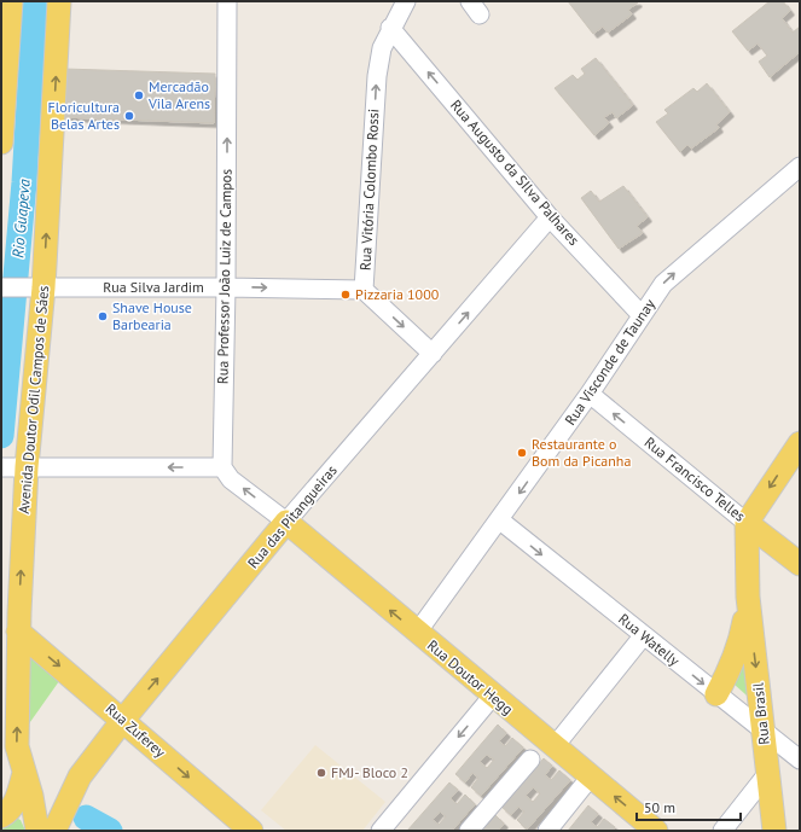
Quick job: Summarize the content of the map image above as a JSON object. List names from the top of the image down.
{
  "streets": {
    "main road": [
      "Avenida Doutor Odil Campos de Sáes",
      "Rua Francisco Telles",
      "Rua das Pitangueiras",
      "Rua Doutor Hegg",
      "Rua Brasil",
      "Rua Zuferey"
    ],
    "street": [
      "Rua Augusto da SIlva Palhares",
      "Rua Vitória Colombo Rossi",
      "Rua Professor João Luiz de Campos",
      "Rua Silva Jardim",
      "Rua Visconde de Taunay",
      "Rua Watelly"
    ]
  },
  "crossings": [
    ["Rua Augusto da SIlva Palhares", "Rua Vitória Colombo Rossi"],
    ["Rua Augusto da SIlva Palhares", "Rua Visconde de Taunay"],
    ["Rua Augusto da SIlva Palhares", "Rua das Pitangueiras"],
    ["Rua Vitória Colombo Rossi", "Rua Silva Jardim"],
    ["Rua Vitória Colombo Rossi", "Rua das Pitangueiras"],
    ["Rua Professor João Luiz de Campos", "Rua Silva Jardim"],
    ["Rua Silva Jardim", "Avenida Doutor Odil Campos de Sáes"],
    ["Rua Visconde de Taunay", "Rua Francisco Telles"],
    ["Rua Visconde de Taunay", "Rua Watelly"],
    ["Rua Visconde de Taunay", "Rua Doutor Hegg"],
    ["Avenida Doutor Odil Campos de Sáes", "Rua Zuferey"],
    ["Rua das Pitangueiras", "Rua Doutor Hegg"],
    ["Rua das Pitangueiras", "Rua Zuferey"],
    ["Rua Watelly", "Rua Brasil"]
  ],
  "one_way": [
    "Rua Augusto da SIlva Palhares",
    "Rua Professor João Luiz de Campos",
    "Rua Silva Jardim",
    "Avenida Doutor Odil Campos de Sáes",
    "Rua Francisco Telles",
    "Rua das Pitangueiras",
    "Rua Watelly",
    "Rua Doutor Hegg",
    "Rua Brasil",
    "Rua Zuferey"
  ],
  "water": ["Rio Guapeva"],
  "places": [
    "Mercadão Vila Arens",
    "Floricultura Belas Artes",
    "Pizzaria 1000",
    "Shave House Barbearia",
    "Restaurante o Bom da Picanha",
    "FMJ- Bloco 2"
  ],
  "scale_bar": "50 m"
}
